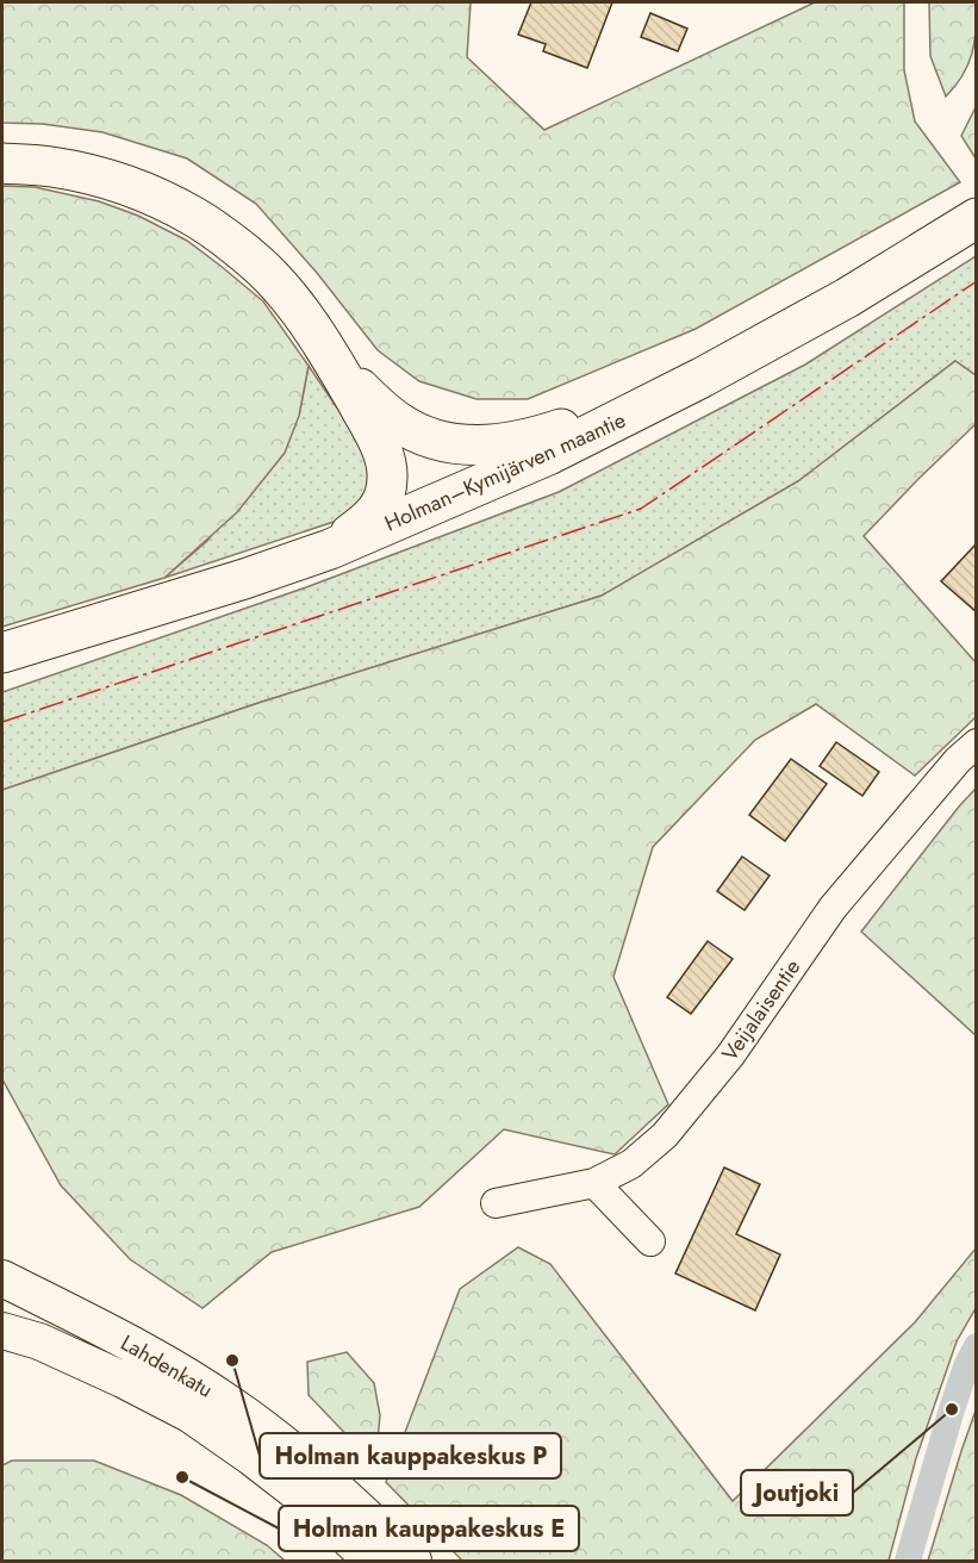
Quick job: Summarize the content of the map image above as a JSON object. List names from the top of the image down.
{
  "streets": {
    "highway": ["Holman–Kymijärven maantie"],
    "main road": ["Lahdenkatu"],
    "street": ["Veijalaisentie"]
  },
  "places": ["Holman kauppakeskus P", "Joutjoki", "Holman kauppakeskus E"]
}
